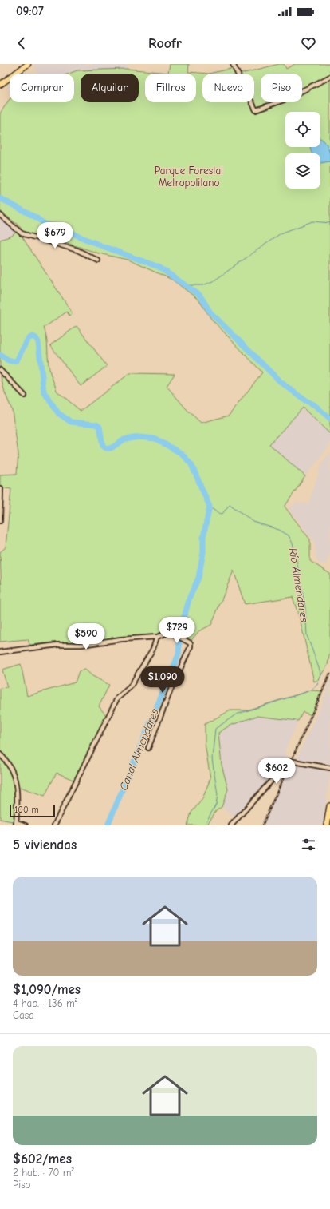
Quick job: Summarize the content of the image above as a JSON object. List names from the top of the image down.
{
  "water": ["Río Almendares", "Canal Almendares"],
  "parks": ["Parque Forestal Metropolitano"],
  "scale_bar": "100 m",
  "page": {
    "status": "09:07",
    "header": "Roofr",
    "chip": [
      "Comprar",
      "Alquilar",
      "Filtros",
      "Nuevo",
      "Piso"
    ],
    "price": [
      "$679",
      "$729",
      "$590",
      "$1,090",
      "$602"
    ],
    "scale": "100 m",
    "heading": "5 viviendas",
    "list": [
      {
        "name": "$1,090/mes",
        "note": "4 hab. · 136 m² · Casa"
      },
      {
        "name": "$602/mes",
        "note": "2 hab. · 70 m² · Piso"
      }
    ]
  }
}
